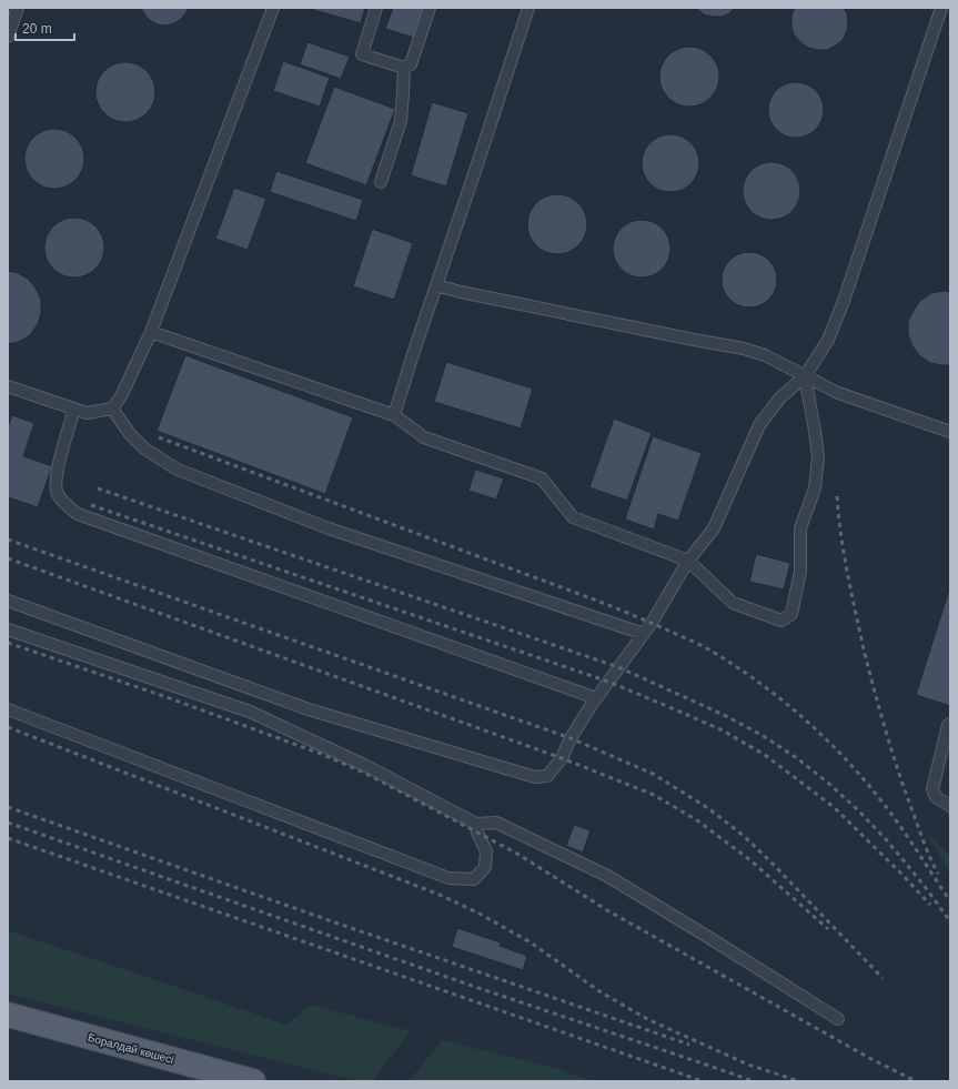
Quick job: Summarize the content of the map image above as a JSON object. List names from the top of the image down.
{
  "streets": {
    "main road": ["Боралдай көшесі"]
  },
  "scale_bar": "20 m"
}
